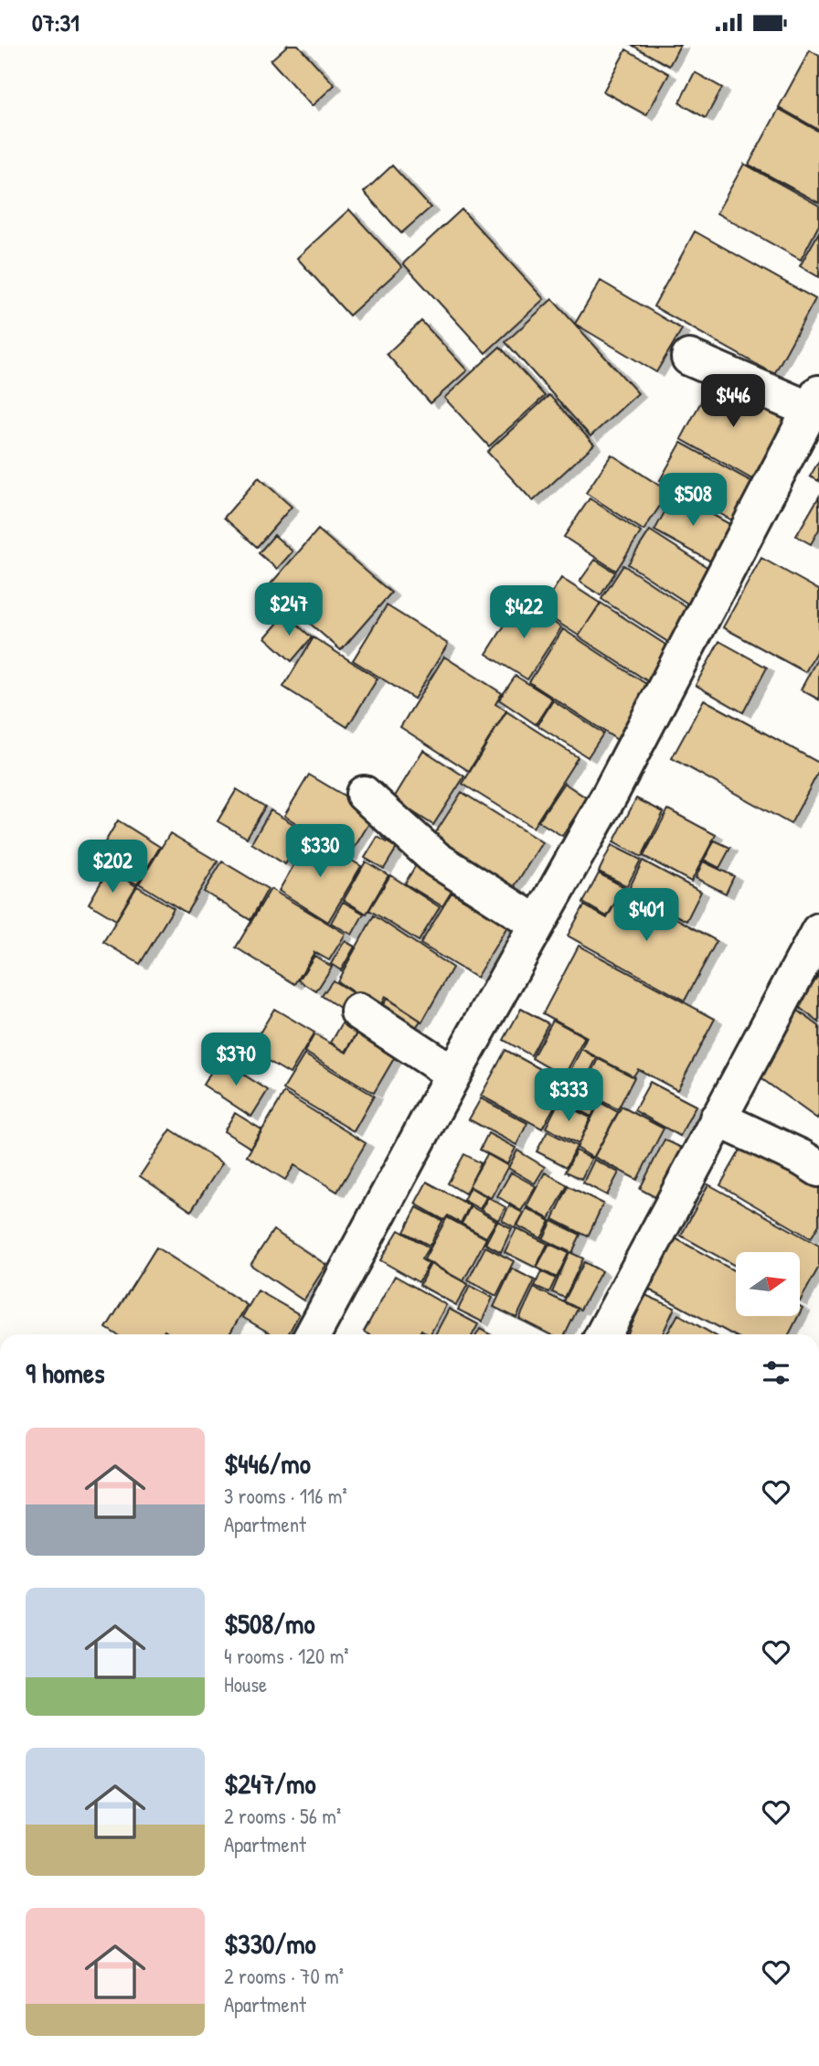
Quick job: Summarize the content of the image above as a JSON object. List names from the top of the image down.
{
  "north": "right",
  "page": {
    "status": "07:31",
    "price": [
      "$446",
      "$508",
      "$247",
      "$422",
      "$330",
      "$202",
      "$401",
      "$370",
      "$333"
    ],
    "heading": "9 homes",
    "list": [
      {
        "name": "$446/mo",
        "note": "3 rooms · 116 m² · Apartment"
      },
      {
        "name": "$508/mo",
        "note": "4 rooms · 120 m² · House"
      },
      {
        "name": "$247/mo",
        "note": "2 rooms · 56 m² · Apartment"
      },
      {
        "name": "$330/mo",
        "note": "2 rooms · 70 m² · Apartment"
      }
    ]
  }
}
